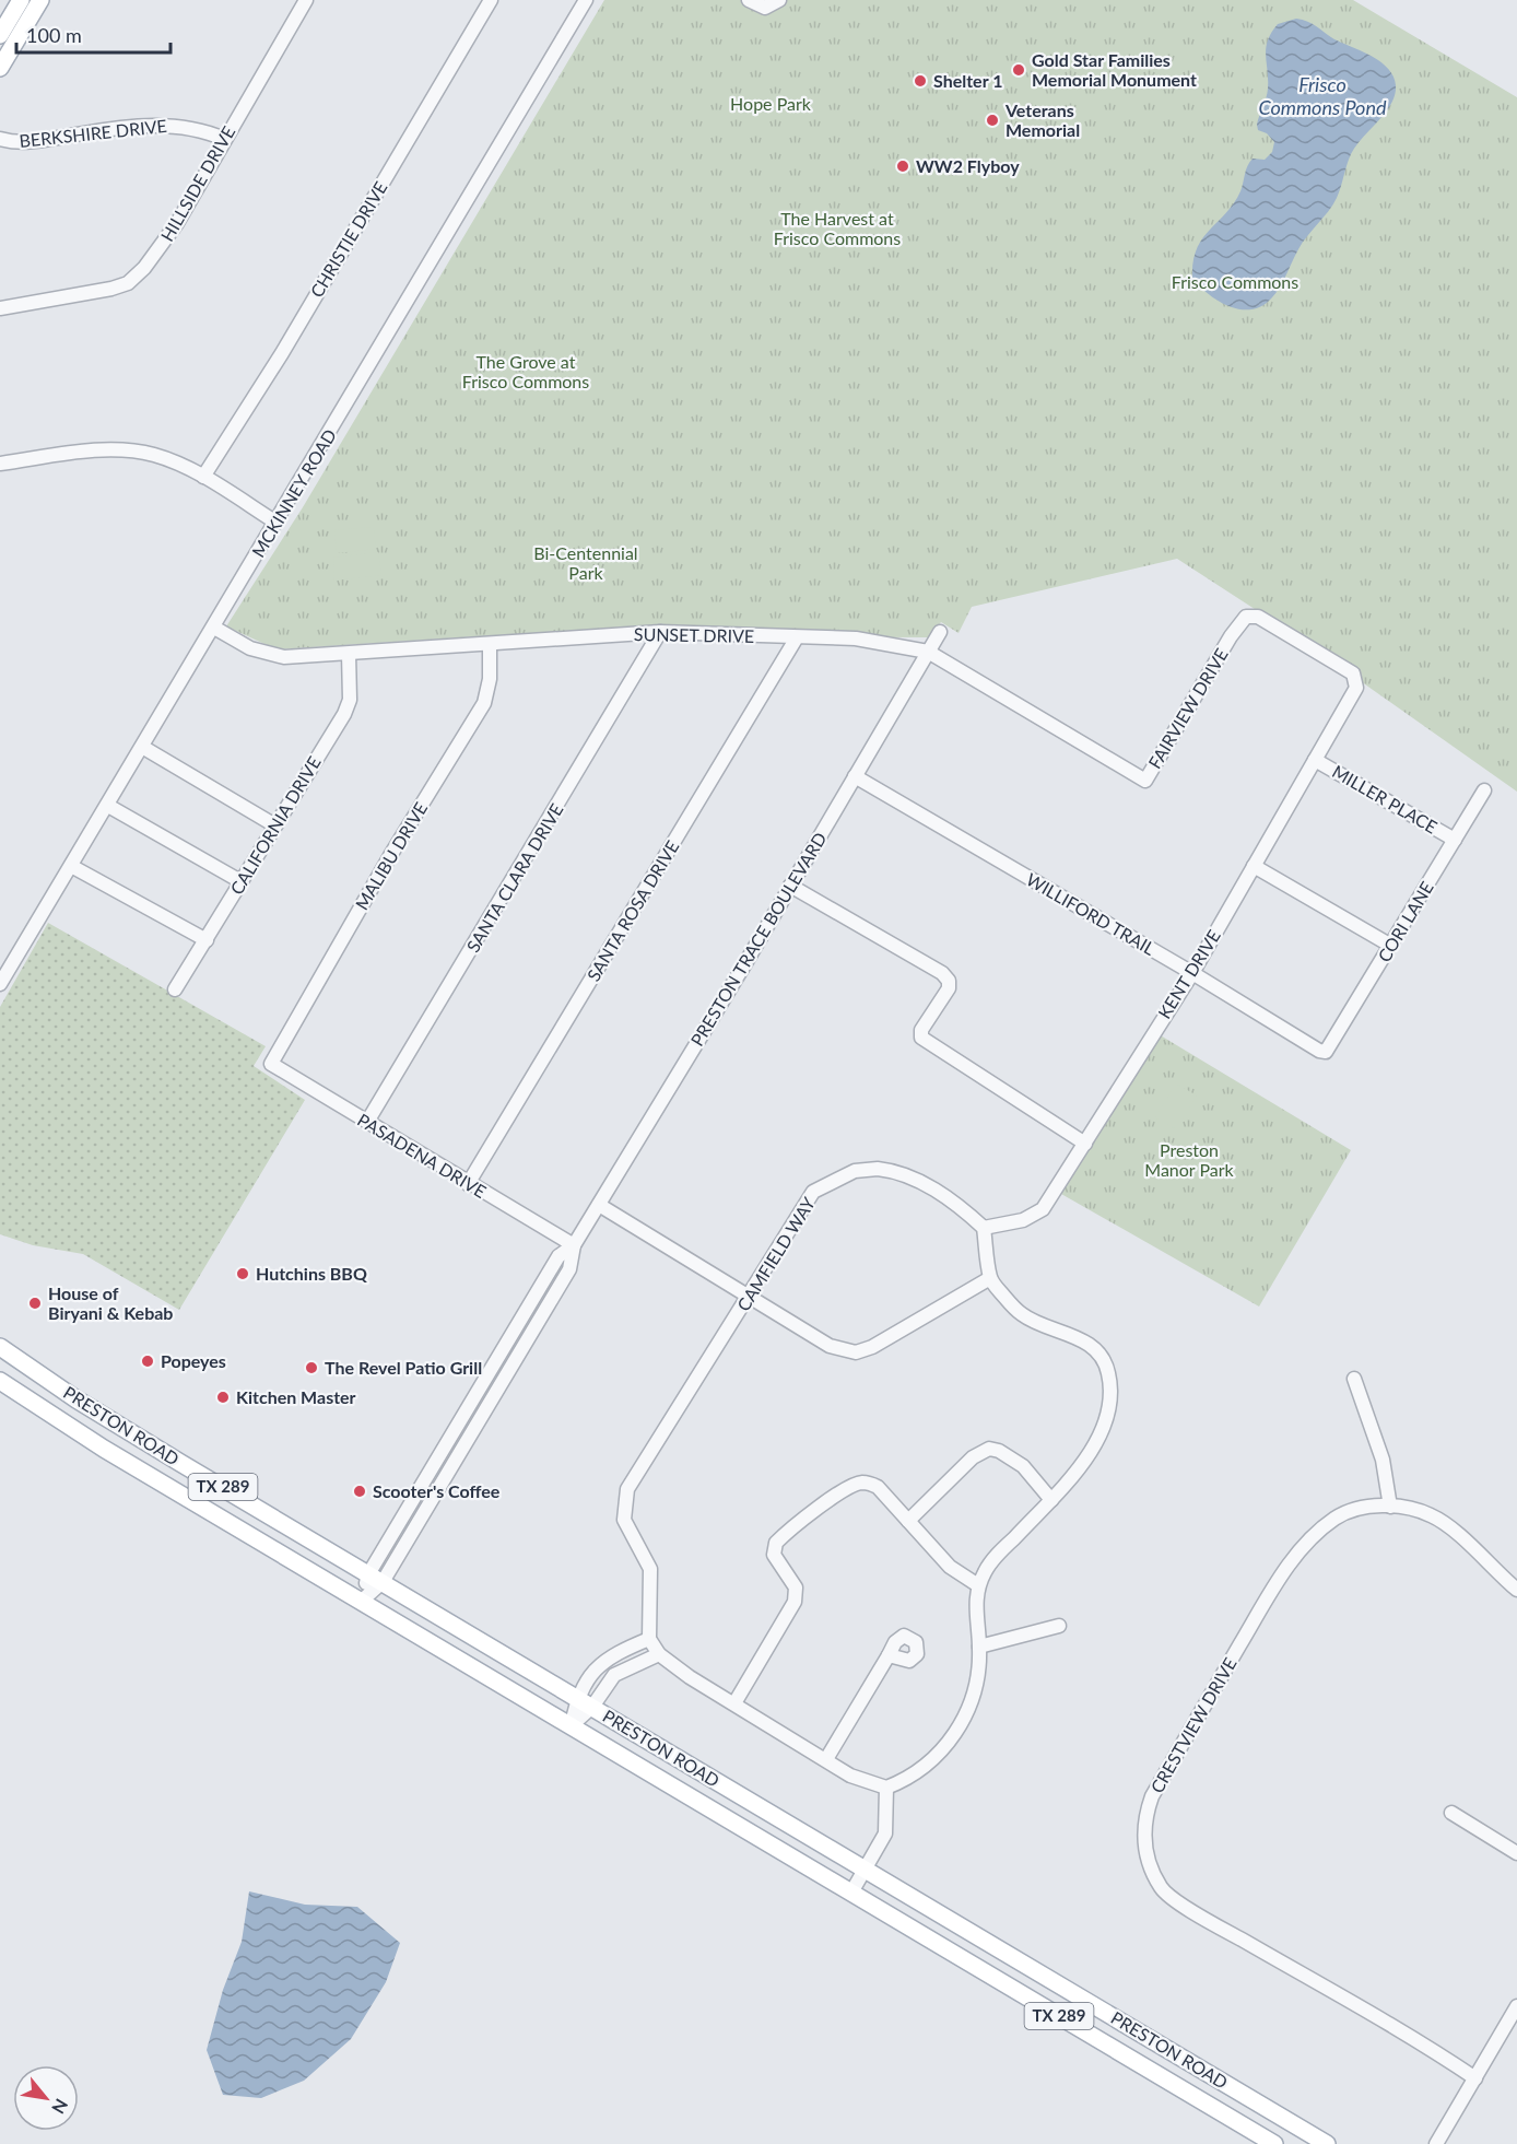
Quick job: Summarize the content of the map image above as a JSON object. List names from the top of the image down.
{
  "streets": {
    "main road": ["PRESTON ROAD", "TX 289"],
    "street": [
      "BERKSHIRE DRIVE",
      "HILLSIDE DRIVE",
      "CHRISTIE DRIVE",
      "MCKINNEY ROAD",
      "SUNSET DRIVE",
      "FAIRVIEW DRIVE",
      "MILLER PLACE",
      "CALIFORNIA DRIVE",
      "MALIBU DRIVE",
      "SANTA CLARA DRIVE",
      "SANTA ROSA DRIVE",
      "WILLIFORD TRAIL",
      "CORI LANE",
      "PRESTON TRACE BOULEVARD",
      "KENT DRIVE",
      "PASADENA DRIVE",
      "CAMFIELD WAY",
      "CRESTVIEW DRIVE"
    ]
  },
  "crossings": [
    ["BERKSHIRE DRIVE", "HILLSIDE DRIVE"],
    ["MCKINNEY ROAD", "SUNSET DRIVE"],
    ["SUNSET DRIVE", "FAIRVIEW DRIVE"],
    ["SUNSET DRIVE", "CALIFORNIA DRIVE"],
    ["SUNSET DRIVE", "MALIBU DRIVE"],
    ["SUNSET DRIVE", "SANTA CLARA DRIVE"],
    ["SUNSET DRIVE", "SANTA ROSA DRIVE"],
    ["SUNSET DRIVE", "PRESTON TRACE BOULEVARD"],
    ["FAIRVIEW DRIVE", "KENT DRIVE"],
    ["MILLER PLACE", "CORI LANE"],
    ["MILLER PLACE", "KENT DRIVE"],
    ["MALIBU DRIVE", "PASADENA DRIVE"],
    ["SANTA CLARA DRIVE", "PASADENA DRIVE"],
    ["SANTA ROSA DRIVE", "PASADENA DRIVE"],
    ["WILLIFORD TRAIL", "CORI LANE"],
    ["WILLIFORD TRAIL", "PRESTON TRACE BOULEVARD"],
    ["WILLIFORD TRAIL", "KENT DRIVE"],
    ["PRESTON TRACE BOULEVARD", "PASADENA DRIVE"],
    ["PRESTON TRACE BOULEVARD", "PRESTON ROAD"],
    ["KENT DRIVE", "CAMFIELD WAY"]
  ],
  "water": ["Frisco Commons Pond"],
  "parks": [
    "Hope Park",
    "The Harvest at Frisco Commons",
    "Frisco Commons",
    "The Grove at Frisco Commons",
    "Bi-Centennial Park",
    "Preston Manor Park"
  ],
  "places": [
    "Gold Star Families Memorial Monument",
    "Shelter 1",
    "Veterans Memorial",
    "WW2 Flyboy",
    "Hutchins BBQ",
    "House of Biryani & Kebab",
    "Popeyes",
    "The Revel Patio Grill",
    "Kitchen Master",
    "Scooter's Coffee"
  ],
  "scale_bar": "100 m",
  "north": "bottom right"
}
